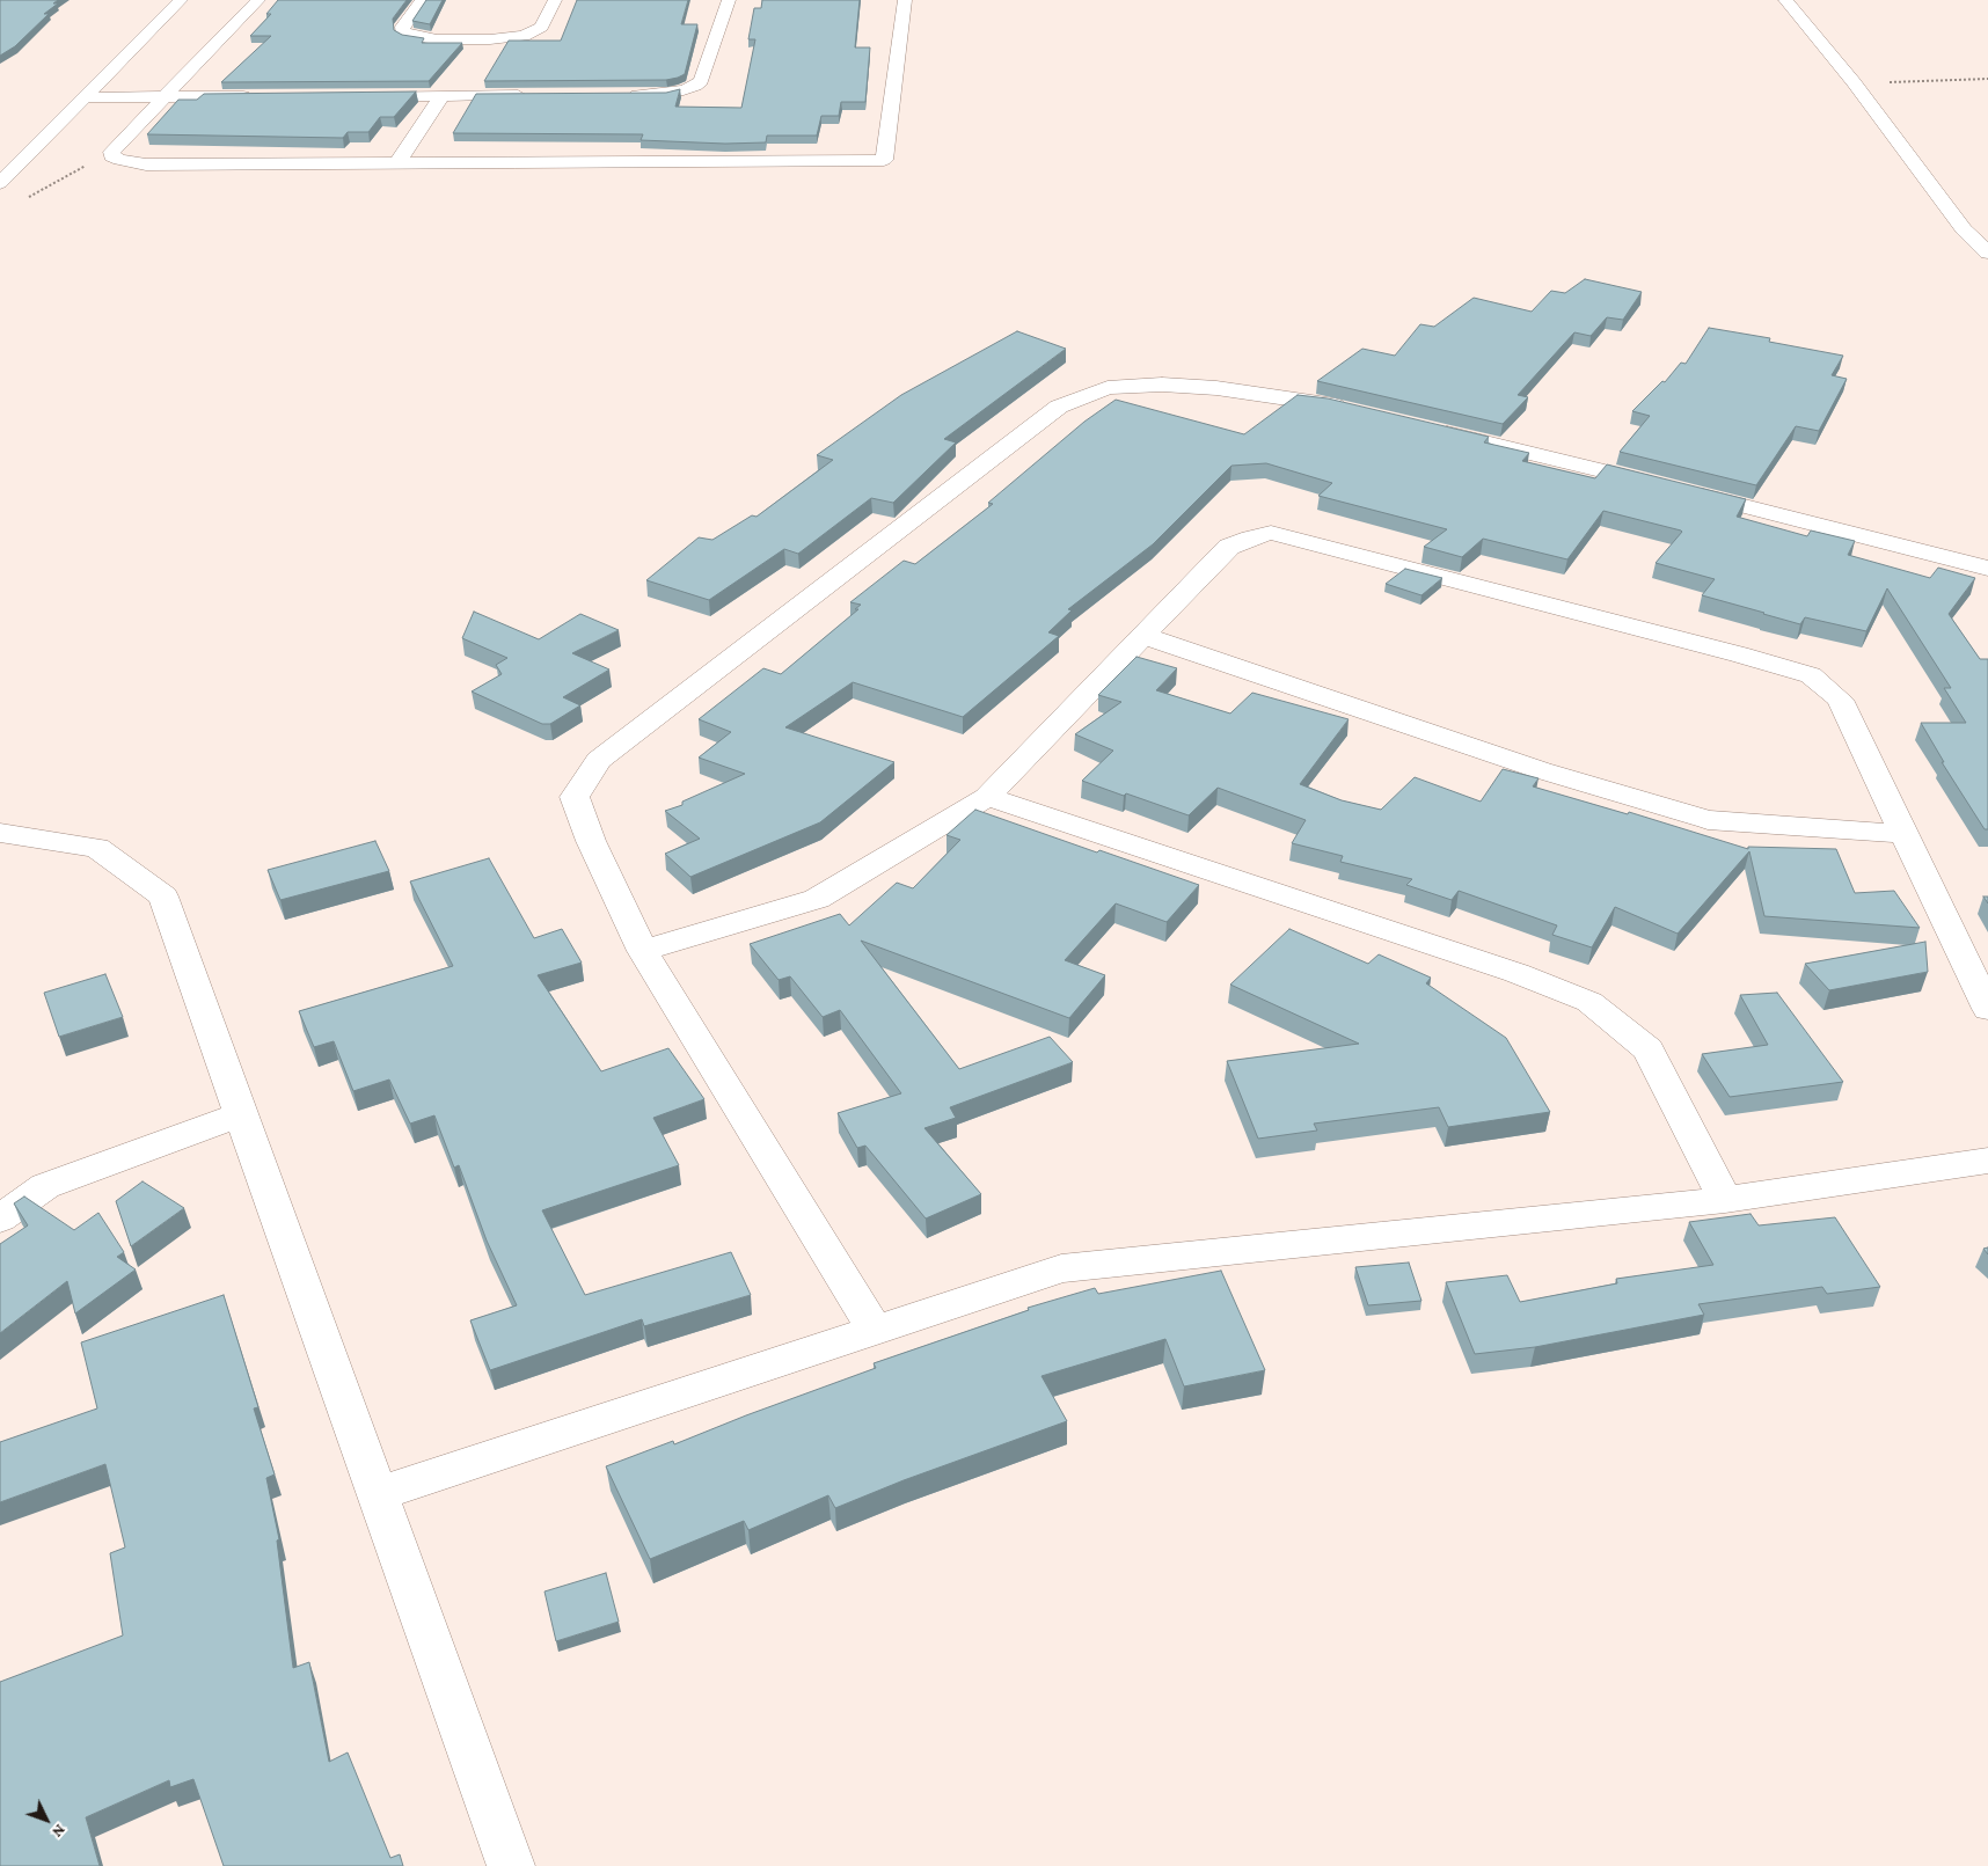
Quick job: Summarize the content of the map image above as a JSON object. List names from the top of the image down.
{
  "north": "bottom right"
}
